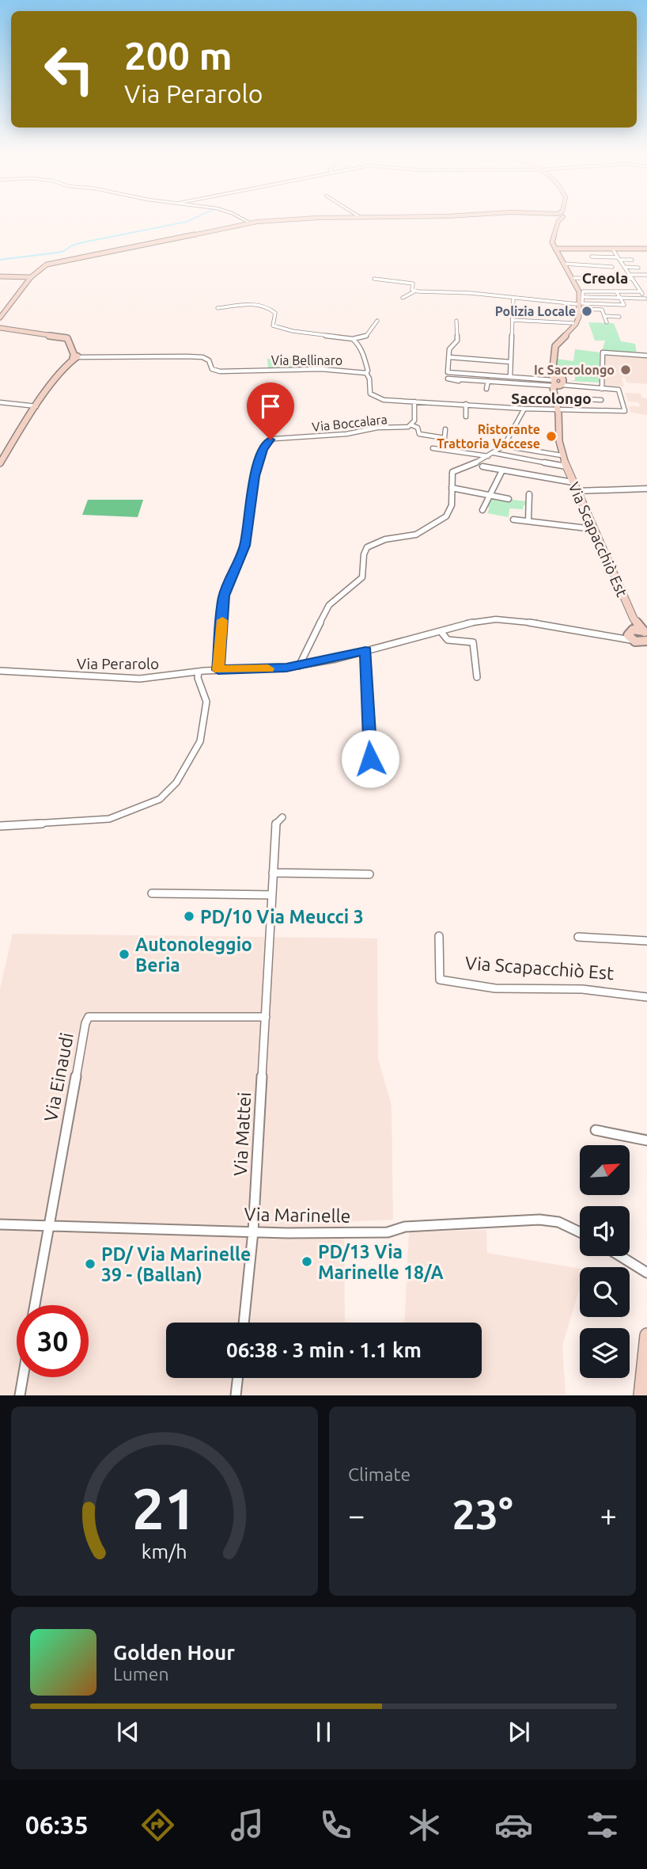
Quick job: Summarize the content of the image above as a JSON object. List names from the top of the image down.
{
  "streets": {
    "street": [
      "Via Bellinaro",
      "Via Boccalara",
      "Via Scapacchiò Est",
      "Via Perarolo",
      "Via Einaudi",
      "Via Mattei",
      "Via Marinelle"
    ]
  },
  "crossings": [
    ["Via Boccalara", "Via Perarolo"],
    ["Via Scapacchiò Est", "Via Perarolo"],
    ["Via Einaudi", "Via Mattei"],
    ["Via Einaudi", "Via Marinelle"],
    ["Via Mattei", "Via Marinelle"]
  ],
  "districts": ["Creola", "Saccolongo"],
  "places": [
    "Polizia Locale",
    "Ic Saccolongo",
    "Ristorante Trattoria Vaccese",
    "PD/10 Via Meucci 3",
    "Autonoleggio Beria",
    "PD/13 Via Marinelle 18/A",
    "PD/ Via Marinelle 39 - (Ballan)"
  ],
  "north": "top right",
  "page": {
    "turn": ["200 m", "Via Perarolo"],
    "limit": "30",
    "trip": "06:38 · 3 min · 1.1 km",
    "tile": "Climate",
    "heat": ["−", "23°", "+"],
    "song": ["Golden Hour", "Lumen"],
    "tabs": "06:35",
    "gauge": ["21", "km/h"]
  }
}
